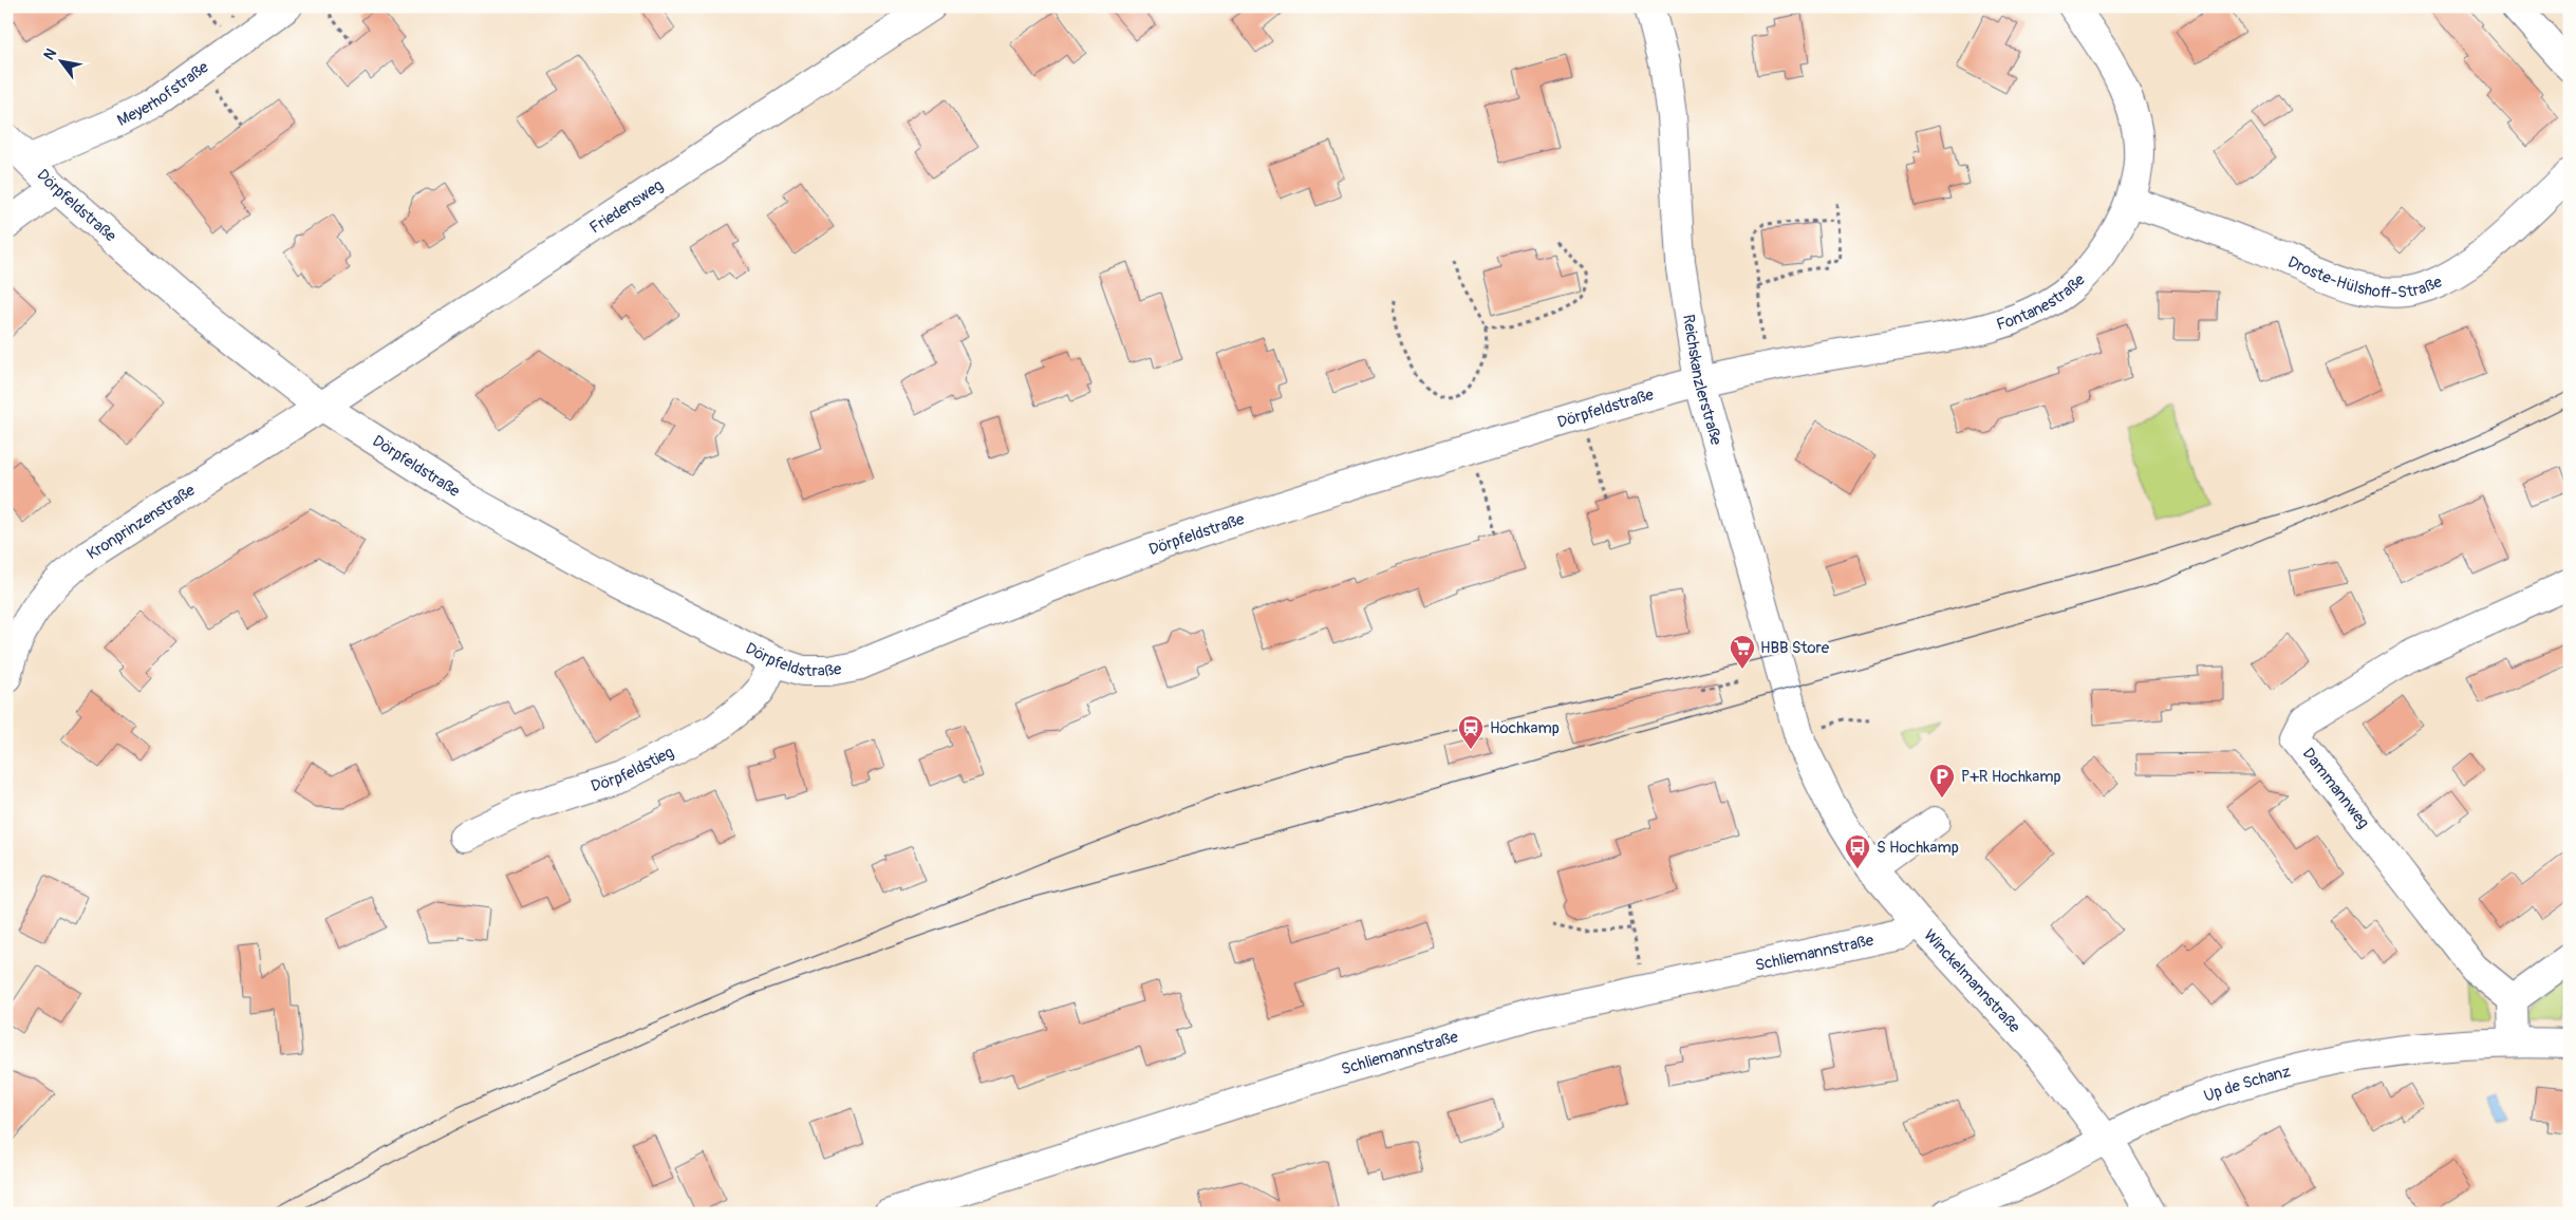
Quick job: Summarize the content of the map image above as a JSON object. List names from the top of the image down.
{
  "streets": {
    "street": [
      "Meyerhofstraße",
      "Dörpfeldstraße",
      "Friedensweg",
      "Droste-Hülshoff-Straße",
      "Fontanestraße",
      "Reichskanzlerstraße",
      "Kronprinzenstraße",
      "Dörpfeldstieg",
      "Dammannweg",
      "Schliemannstraße",
      "Winckelmannstraße",
      "Up de Schanz"
    ]
  },
  "crossings": [
    ["Meyerhofstraße", "Dörpfeldstraße"],
    ["Dörpfeldstraße", "Friedensweg"],
    ["Dörpfeldstraße", "Fontanestraße"],
    ["Dörpfeldstraße", "Reichskanzlerstraße"],
    ["Dörpfeldstraße", "Kronprinzenstraße"],
    ["Dörpfeldstraße", "Dörpfeldstieg"],
    ["Friedensweg", "Kronprinzenstraße"],
    ["Droste-Hülshoff-Straße", "Fontanestraße"],
    ["Fontanestraße", "Reichskanzlerstraße"],
    ["Reichskanzlerstraße", "Winckelmannstraße"],
    ["Schliemannstraße", "Winckelmannstraße"],
    ["Winckelmannstraße", "Up de Schanz"]
  ],
  "places": {
    "supermarket": ["HBB Store"],
    "station": ["Hochkamp"],
    "parking": ["P+R Hochkamp"],
    "bus stop": ["S Hochkamp"]
  },
  "north": "top left"
}
